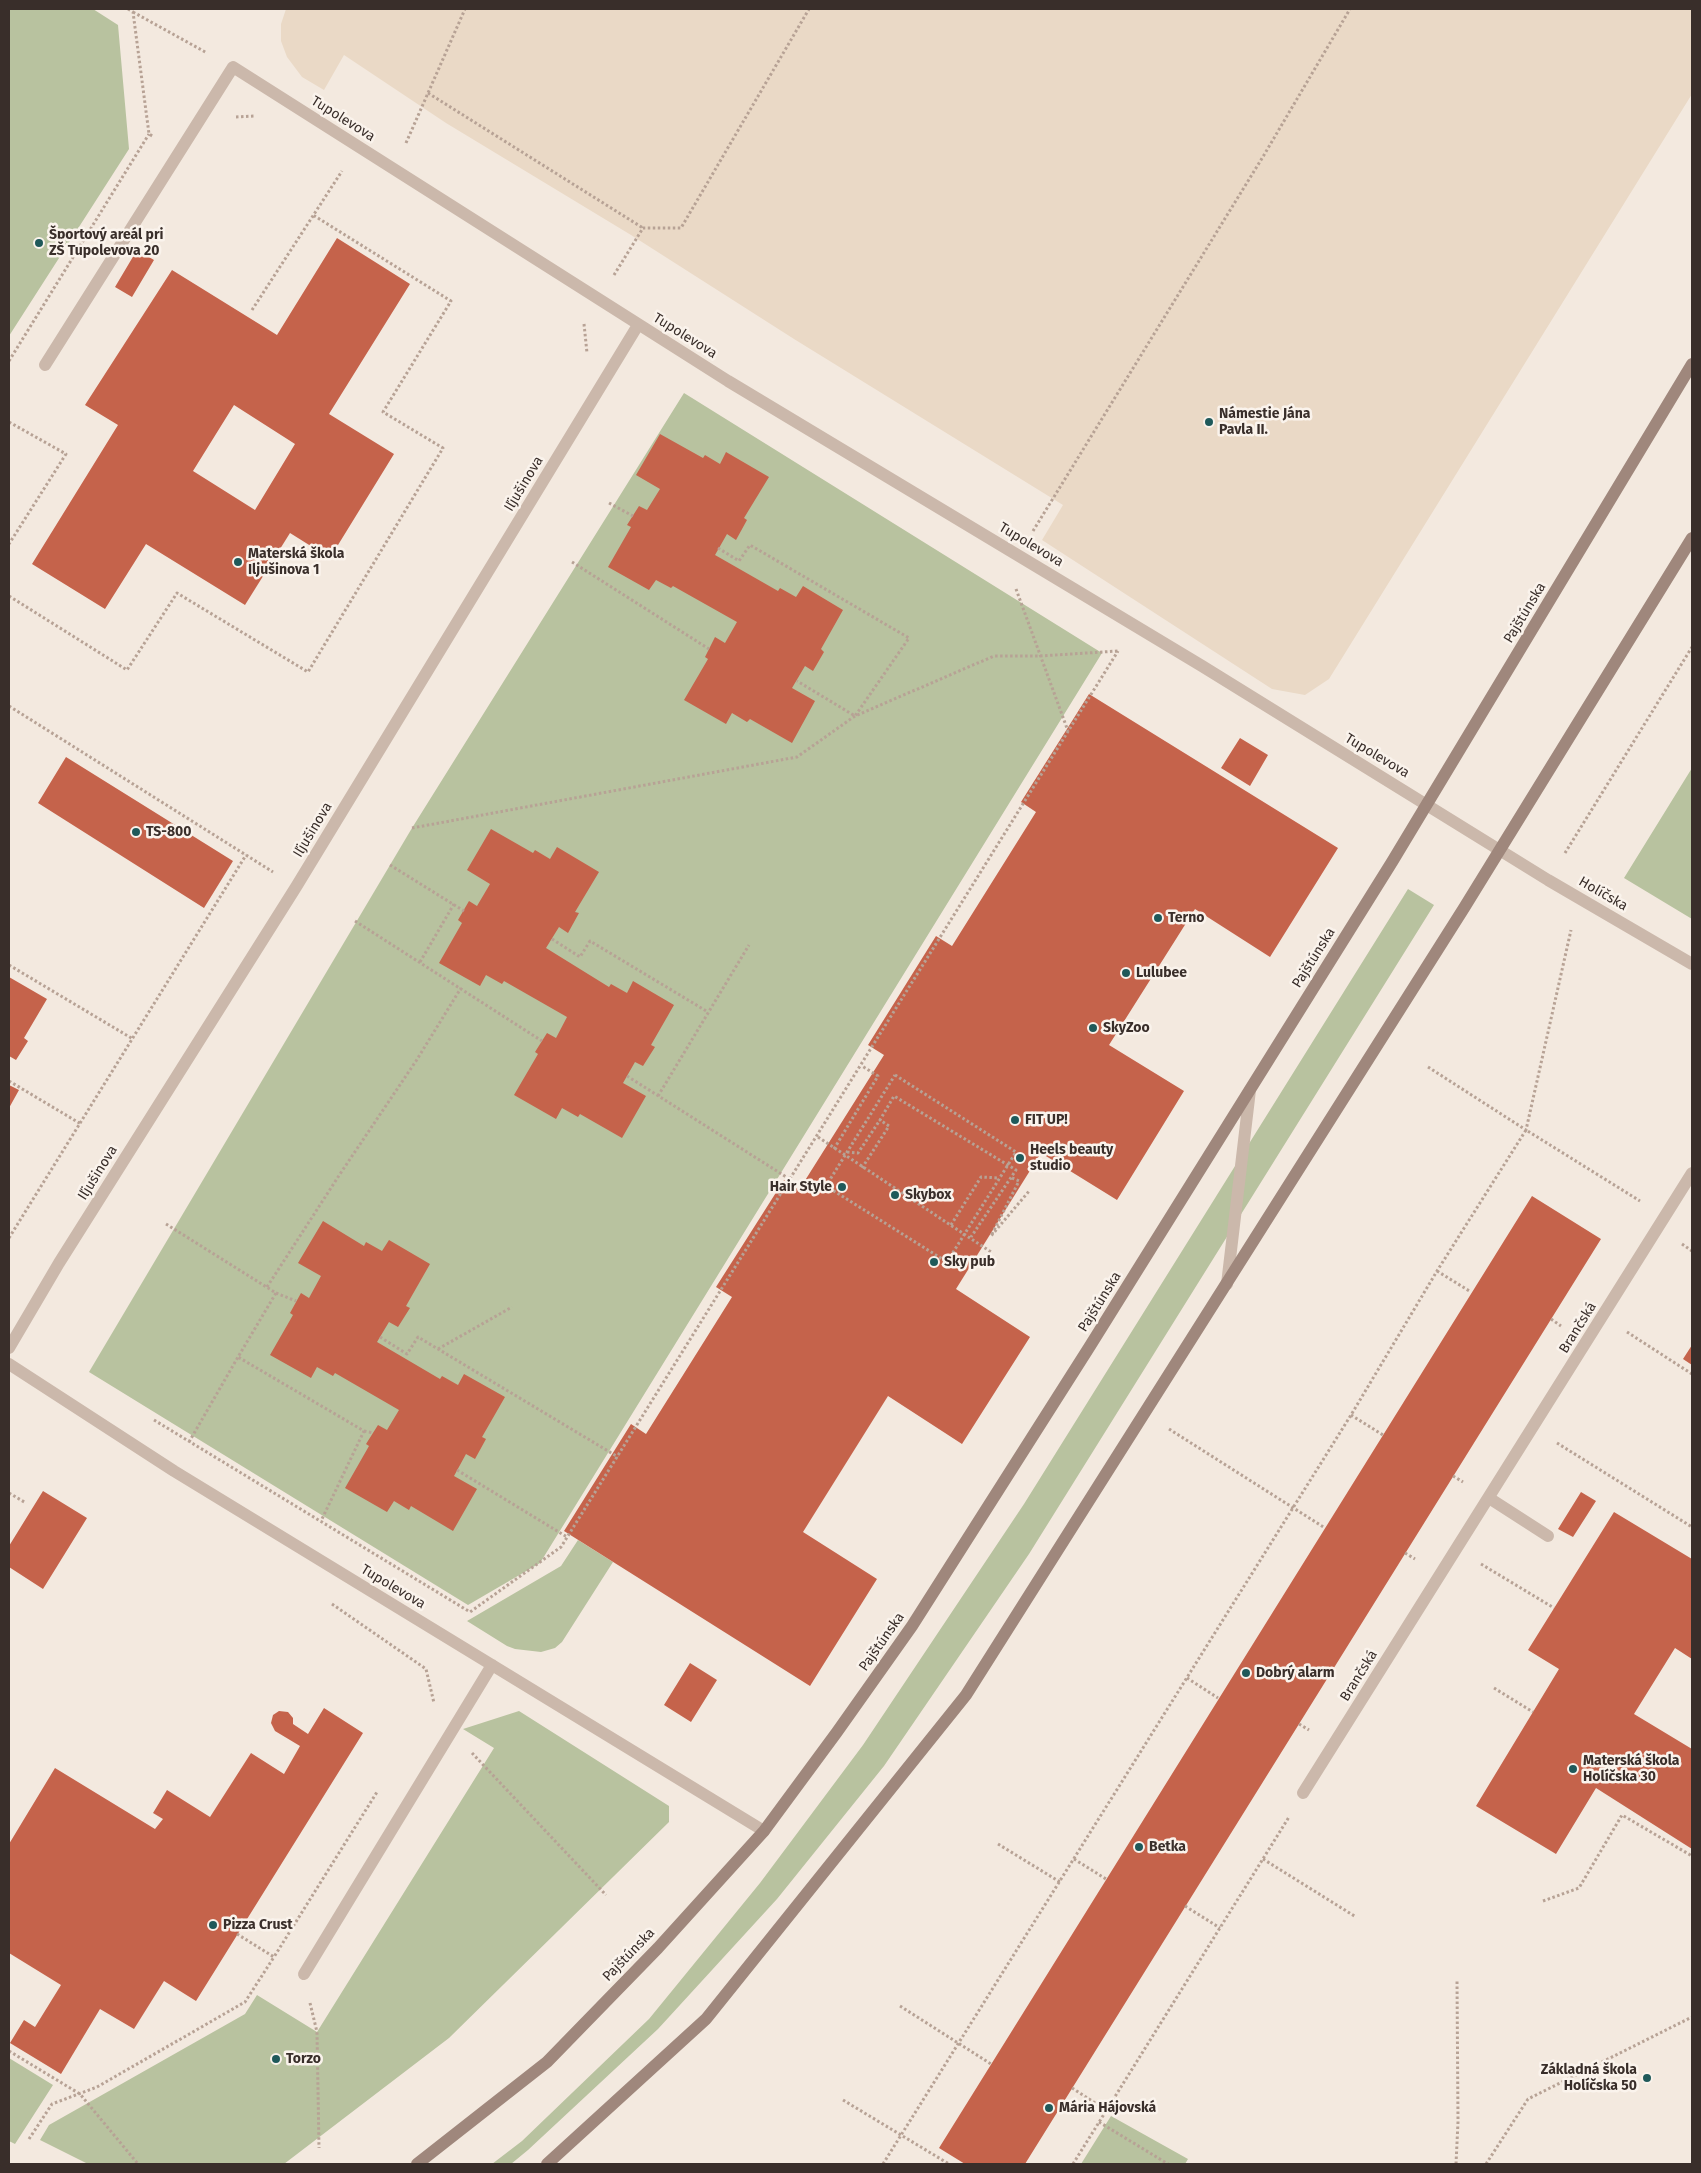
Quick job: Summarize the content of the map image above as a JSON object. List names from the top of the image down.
{
  "streets": {
    "main road": ["Pajštúnska"],
    "street": [
      "Tupolevova",
      "Iľjušinova",
      "Holíčska",
      "Brančská"
    ]
  },
  "crossings": [
    ["Tupolevova", "Iľjušinova"],
    ["Tupolevova", "Pajštúnska"],
    ["Tupolevova", "Holíčska"]
  ],
  "places": [
    "Športový areál pri ZŠ Tupolevova 20",
    "Námestie Jána Pavla II.",
    "Materská škola Iljušinova 1",
    "TS-800",
    "Terno",
    "Lulubee",
    "SkyZoo",
    "FIT UP!",
    "Heels beauty studio",
    "Hair Style",
    "Skybox",
    "Sky pub",
    "Dobrý alarm",
    "Materská škola Holíčska 30",
    "Betka",
    "Pizza Crust",
    "Torzo",
    "Základná škola Holíčska 50",
    "Mária Hájovská"
  ]
}
